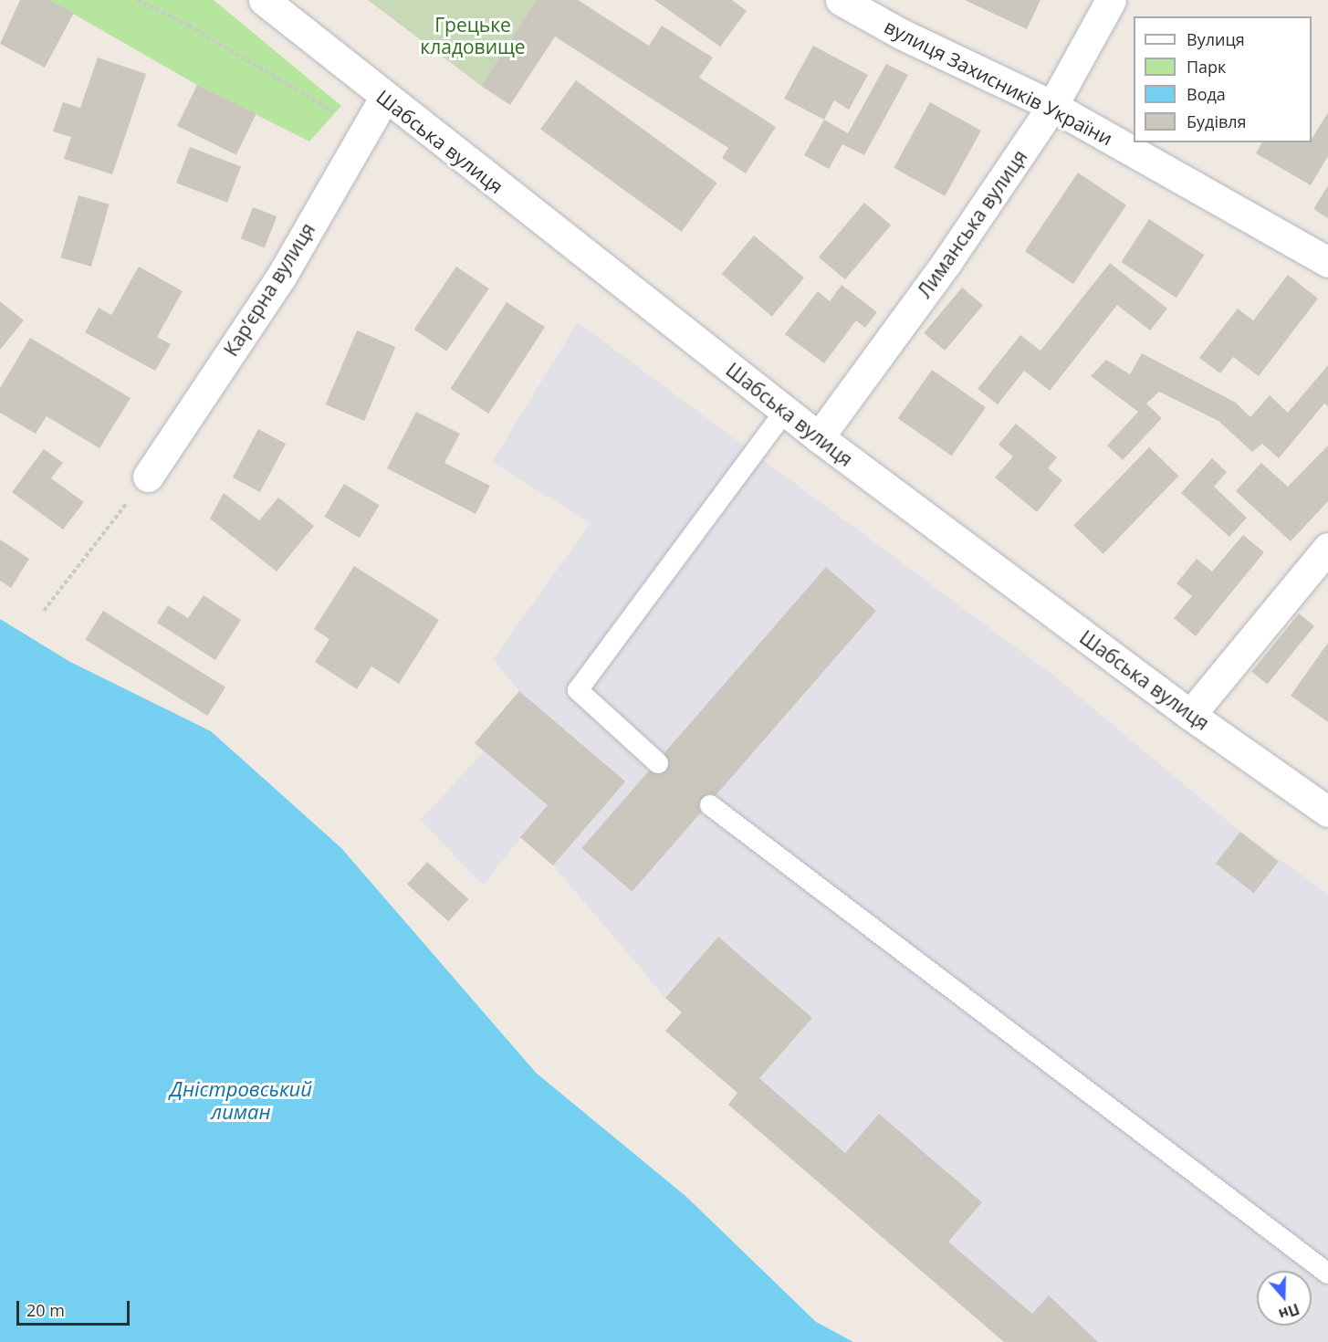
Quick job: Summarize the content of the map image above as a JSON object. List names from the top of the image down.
{
  "streets": {
    "street": [
      "вулиця Захисників України",
      "Шабська вулиця",
      "Лиманська вулиця",
      "Карʼєрна вулиця"
    ]
  },
  "crossings": [
    ["вулиця Захисників України", "Лиманська вулиця"],
    ["Шабська вулиця", "Лиманська вулиця"],
    ["Шабська вулиця", "Карʼєрна вулиця"]
  ],
  "water": ["Дністровський лиман"],
  "parks": ["Грецьке кладовище"],
  "legend": [
    "Вулиця",
    "Парк",
    "Вода",
    "Будівля"
  ],
  "scale_bar": "20 m",
  "north": "bottom"
}
